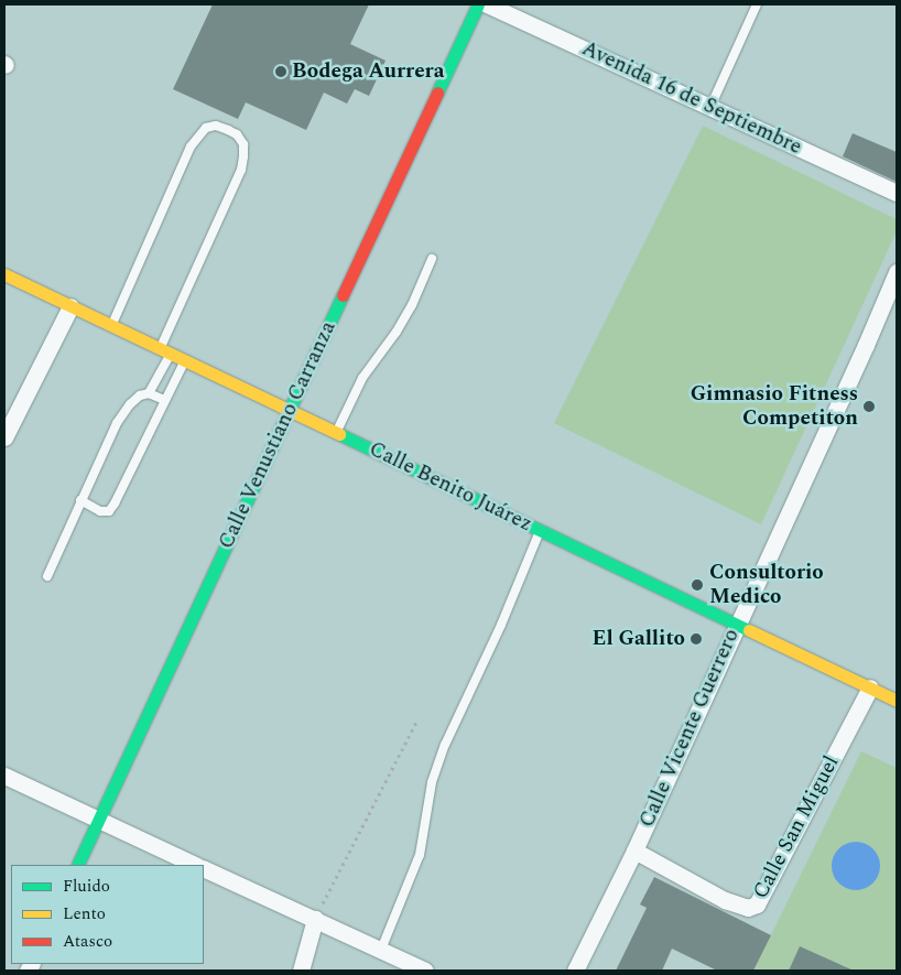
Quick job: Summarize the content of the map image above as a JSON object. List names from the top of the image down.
{
  "streets": {
    "main road": ["Calle Venustiano Carranza", "Calle Benito Juárez"],
    "street": ["Avenida 16 de Septiembre", "Calle Vicente Guerrero", "Calle San Miguel"]
  },
  "crossings": [
    ["Calle Venustiano Carranza", "Calle Benito Juárez"],
    ["Calle Benito Juárez", "Calle Vicente Guerrero"],
    ["Calle Benito Juárez", "Calle San Miguel"],
    ["Calle Vicente Guerrero", "Calle San Miguel"]
  ],
  "places": [
    "Bodega Aurrera",
    "Gimnasio Fitness Competiton",
    "Consultorio Medico",
    "El Gallito"
  ],
  "legend": ["Fluido", "Lento", "Atasco"]
}
